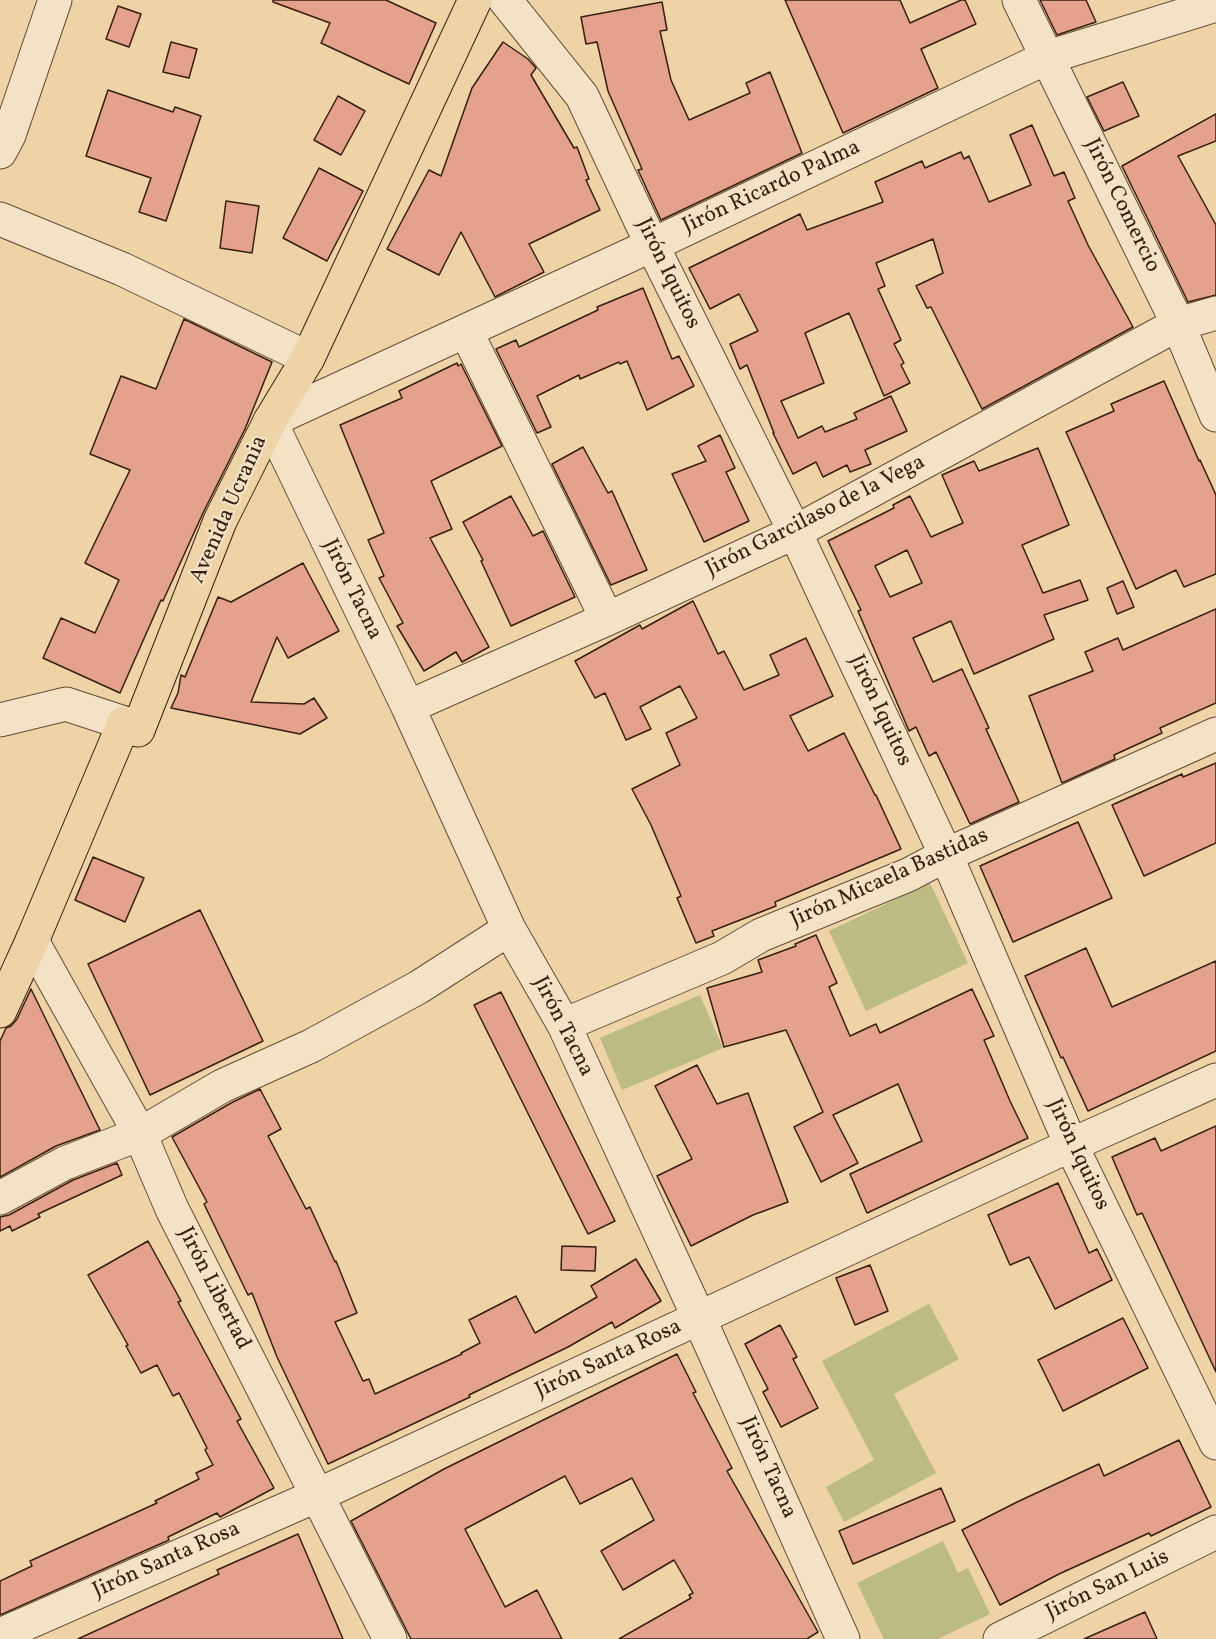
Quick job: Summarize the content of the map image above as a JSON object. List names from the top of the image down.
{
  "streets": {
    "main road": ["Avenida Ucrania"],
    "street": [
      "Jirón Ricardo Palma",
      "Jirón Comercio",
      "Jirón Iquitos",
      "Jirón Garcilaso de la Vega",
      "Jirón Tacna",
      "Jirón Micaela Bastidas",
      "Jirón Libertad",
      "Jirón Santa Rosa",
      "Jirón San Luis"
    ]
  },
  "crossings": [
    ["Jirón Ricardo Palma", "Jirón Comercio"],
    ["Jirón Ricardo Palma", "Jirón Iquitos"],
    ["Jirón Ricardo Palma", "Avenida Ucrania"],
    ["Jirón Ricardo Palma", "Jirón Tacna"],
    ["Jirón Comercio", "Jirón Garcilaso de la Vega"],
    ["Jirón Iquitos", "Jirón Garcilaso de la Vega"],
    ["Jirón Iquitos", "Jirón Micaela Bastidas"],
    ["Jirón Iquitos", "Jirón Santa Rosa"],
    ["Avenida Ucrania", "Jirón Tacna"],
    ["Jirón Garcilaso de la Vega", "Jirón Tacna"],
    ["Jirón Tacna", "Jirón Micaela Bastidas"],
    ["Jirón Tacna", "Jirón Santa Rosa"],
    ["Jirón Libertad", "Jirón Santa Rosa"]
  ]
}
